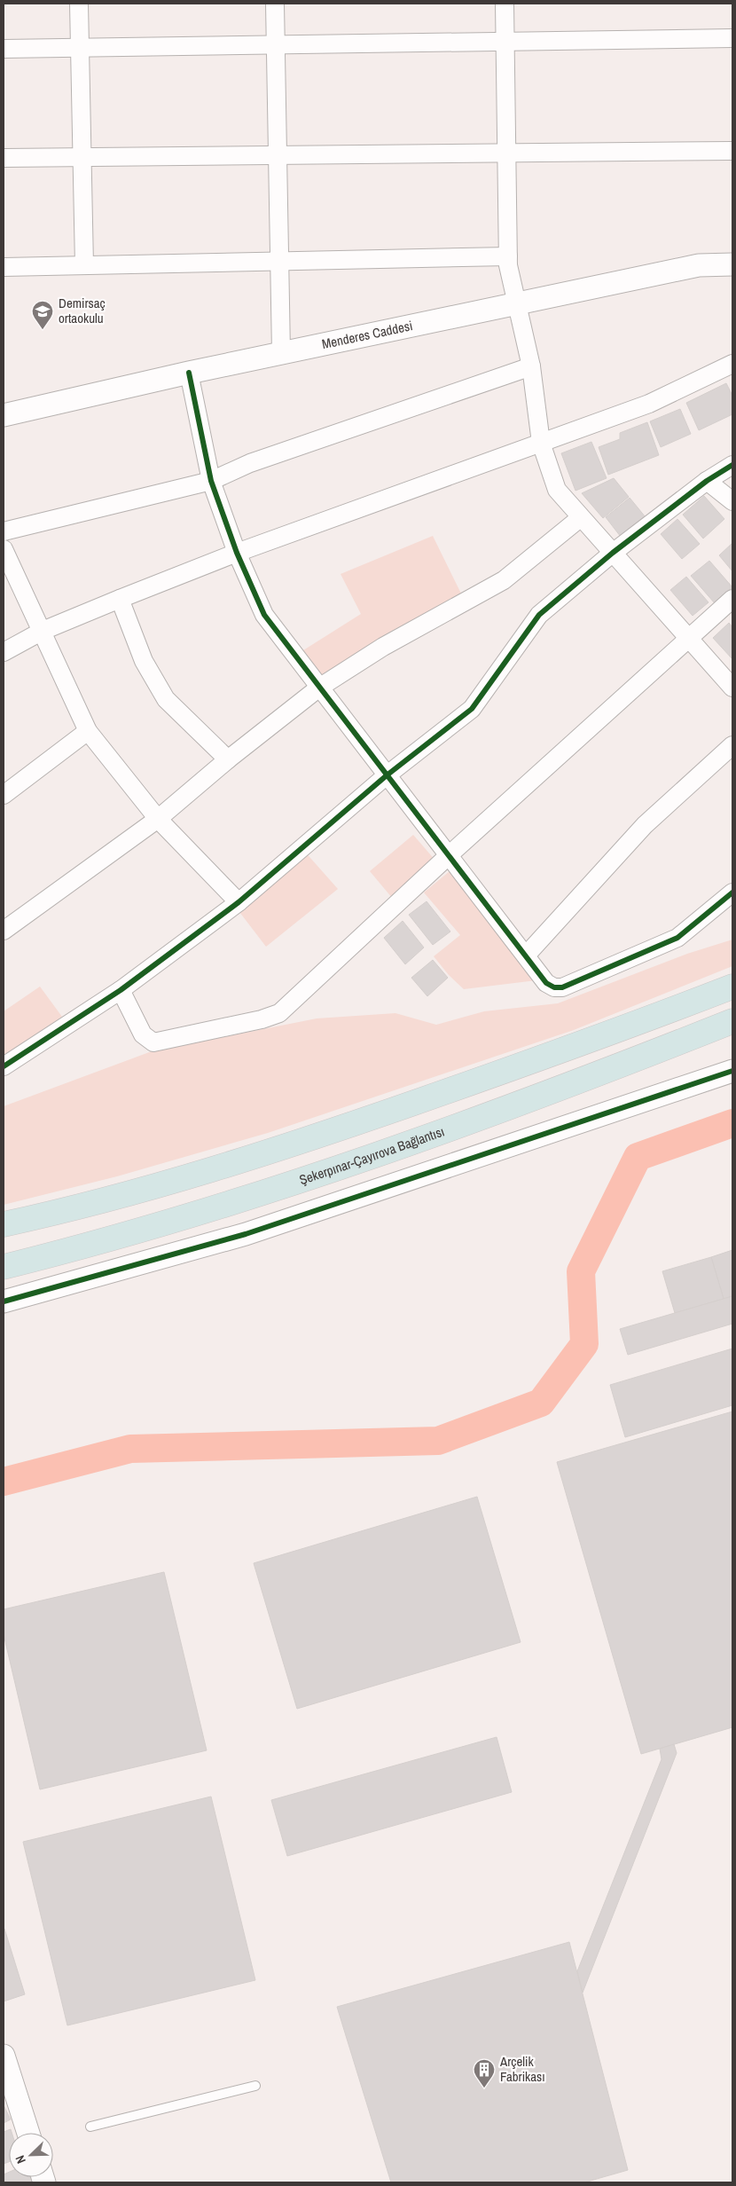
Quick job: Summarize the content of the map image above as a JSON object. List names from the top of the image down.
{
  "streets": {
    "highway": ["Şekerpınar-Çayırova Bağlantısı"],
    "street": ["Menderes Caddesi"]
  },
  "places": {
    "school or university": ["Demirsaç ortaokulu"],
    "building": ["Arçelik Fabrikası"]
  },
  "north": "bottom left"
}
